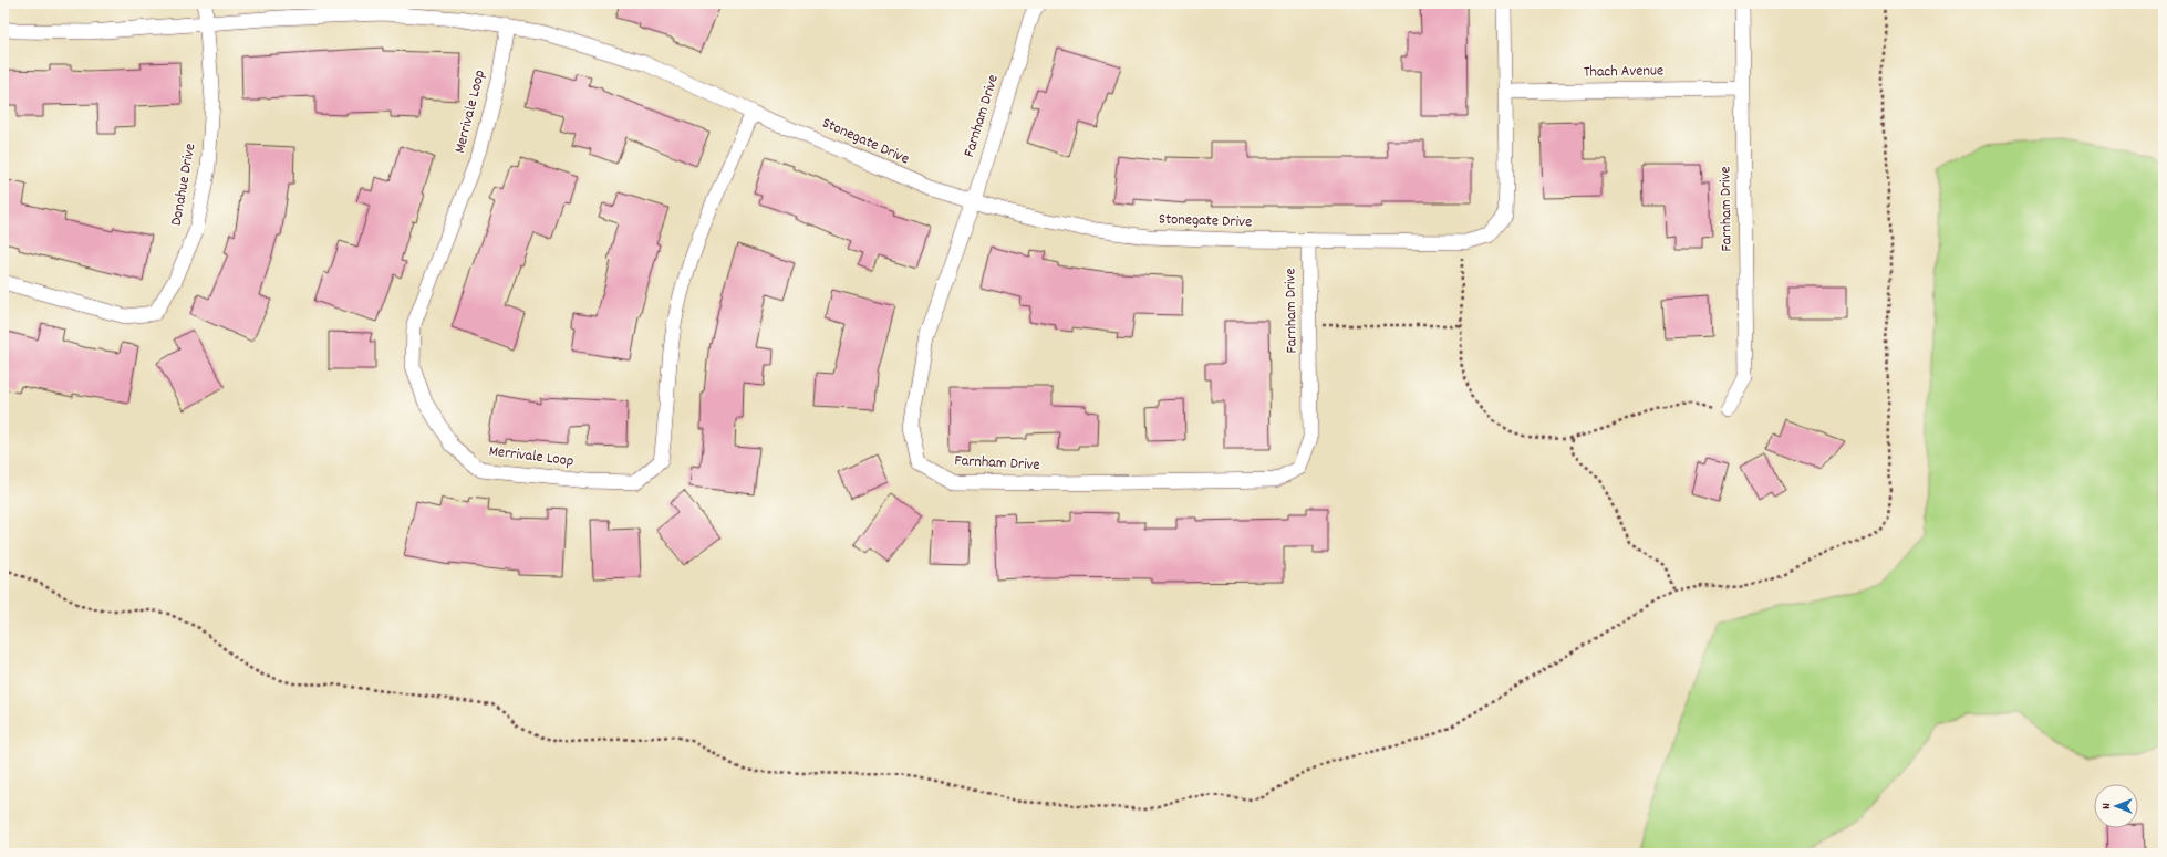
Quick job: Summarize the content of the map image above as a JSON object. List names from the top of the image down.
{
  "streets": {
    "street": [
      "Thach Avenue",
      "Merrivale Loop",
      "Farnham Drive",
      "Stonegate Drive",
      "Donahue Drive"
    ]
  },
  "crossings": [
    ["Thach Avenue", "Farnham Drive"],
    ["Thach Avenue", "Stonegate Drive"],
    ["Merrivale Loop", "Stonegate Drive"],
    ["Farnham Drive", "Stonegate Drive"],
    ["Stonegate Drive", "Donahue Drive"]
  ],
  "north": "left"
}
